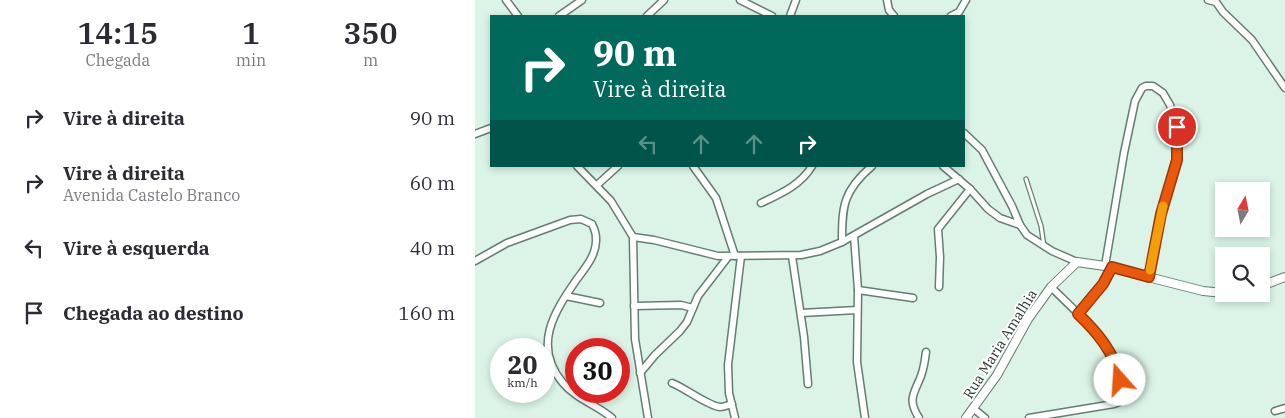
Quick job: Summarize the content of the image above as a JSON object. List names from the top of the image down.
{
  "streets": {
    "street": ["Rua Maria Amalhia"]
  },
  "north": "top",
  "page": {
    "eta": [
      "14:15",
      "Chegada",
      "1",
      "min",
      "350",
      "m"
    ],
    "turn": ["90 m", "Vire à direita"],
    "list": [
      {
        "name": "Vire à direita",
        "value": "90 m"
      },
      {
        "name": "Vire à direita",
        "note": "Avenida Castelo Branco",
        "value": "60 m"
      },
      {
        "name": "Vire à esquerda",
        "value": "40 m"
      },
      {
        "name": "Chegada ao destino",
        "value": "160 m"
      }
    ],
    "speed": "20 km/h",
    "limit": "30"
  }
}
